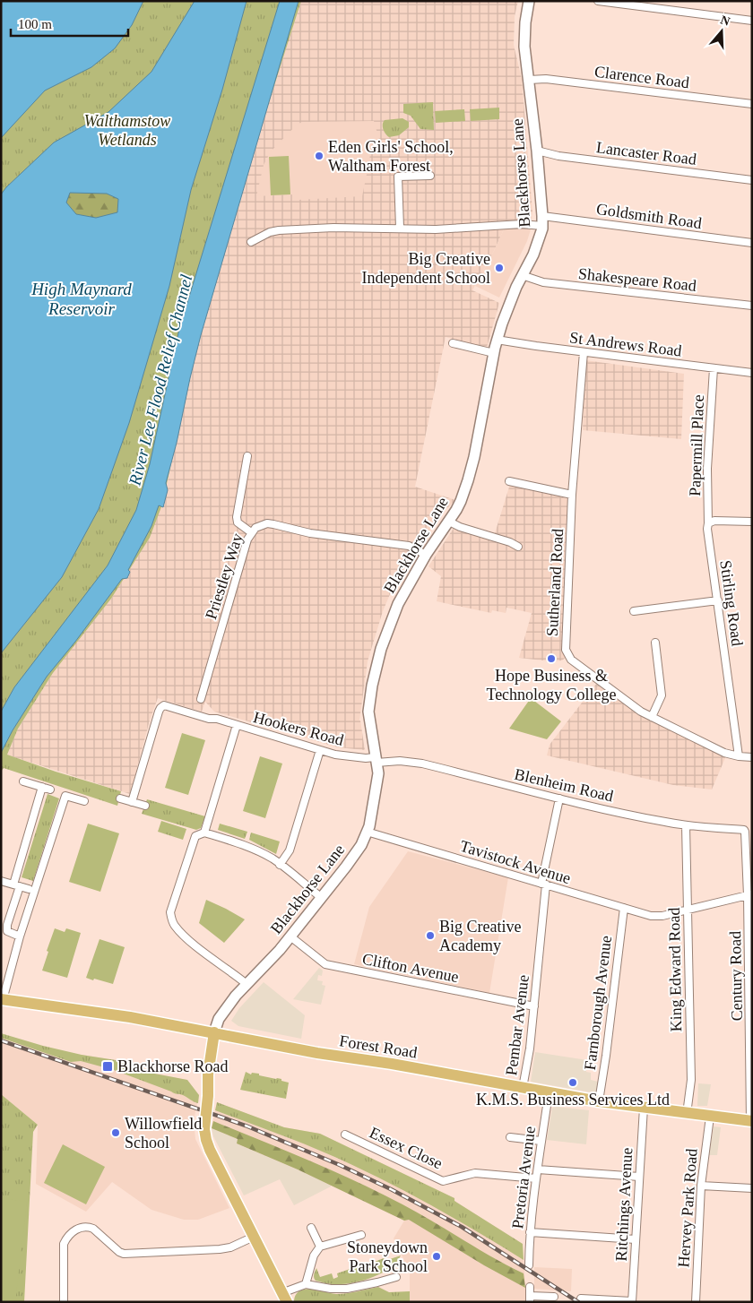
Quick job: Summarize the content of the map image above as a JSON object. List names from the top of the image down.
{
  "streets": {
    "main road": ["Blackhorse Lane", "Forest Road"],
    "street": [
      "Clarence Road",
      "Lancaster Road",
      "Goldsmith Road",
      "Shakespeare Road",
      "St Andrews Road",
      "Papermill Place",
      "Priestley Way",
      "Sutherland Road",
      "Stirling Road",
      "Hookers Road",
      "Blenheim Road",
      "Tavistock Avenue",
      "Clifton Avenue",
      "King Edward Road",
      "Century Road",
      "Farnborough Avenue",
      "Pembar Avenue",
      "Essex Close",
      "Pretoria Avenue",
      "Ritchings Avenue",
      "Hervey Park Road"
    ]
  },
  "crossings": [
    ["Clarence Road", "Blackhorse Lane"],
    ["Lancaster Road", "Blackhorse Lane"],
    ["Blackhorse Lane", "Goldsmith Road"],
    ["Blackhorse Lane", "Shakespeare Road"],
    ["Blackhorse Lane", "St Andrews Road"],
    ["Blackhorse Lane", "Priestley Way"],
    ["Blackhorse Lane", "Hookers Road"],
    ["Blackhorse Lane", "Blenheim Road"],
    ["Blackhorse Lane", "Tavistock Avenue"],
    ["Blackhorse Lane", "Clifton Avenue"],
    ["Blackhorse Lane", "Forest Road"],
    ["St Andrews Road", "Papermill Place"],
    ["St Andrews Road", "Sutherland Road"],
    ["Papermill Place", "Stirling Road"],
    ["Sutherland Road", "Stirling Road"],
    ["Hookers Road", "Blenheim Road"],
    ["Blenheim Road", "King Edward Road"],
    ["Blenheim Road", "Century Road"],
    ["Blenheim Road", "Pembar Avenue"],
    ["Tavistock Avenue", "King Edward Road"],
    ["Tavistock Avenue", "Farnborough Avenue"],
    ["Tavistock Avenue", "Pembar Avenue"],
    ["Clifton Avenue", "Pembar Avenue"],
    ["King Edward Road", "Forest Road"],
    ["Century Road", "Forest Road"],
    ["Farnborough Avenue", "Forest Road"],
    ["Pembar Avenue", "Forest Road"],
    ["Forest Road", "Pretoria Avenue"],
    ["Forest Road", "Ritchings Avenue"],
    ["Forest Road", "Hervey Park Road"],
    ["Essex Close", "Pretoria Avenue"]
  ],
  "water": ["High Maynard Reservoir", "River Lee Flood Relief Channel"],
  "parks": ["Walthamstow Wetlands"],
  "places": {
    "other": [
      "Eden Girls' School, Waltham Forest",
      "Big Creative Independent School",
      "Hope Business & Technology College",
      "Big Creative Academy",
      "K.M.S. Business Services Ltd",
      "Willowfield School",
      "Stoneydown Park School"
    ],
    "transit": ["Blackhorse Road"]
  },
  "scale_bar": "100 m",
  "north": "top"
}
